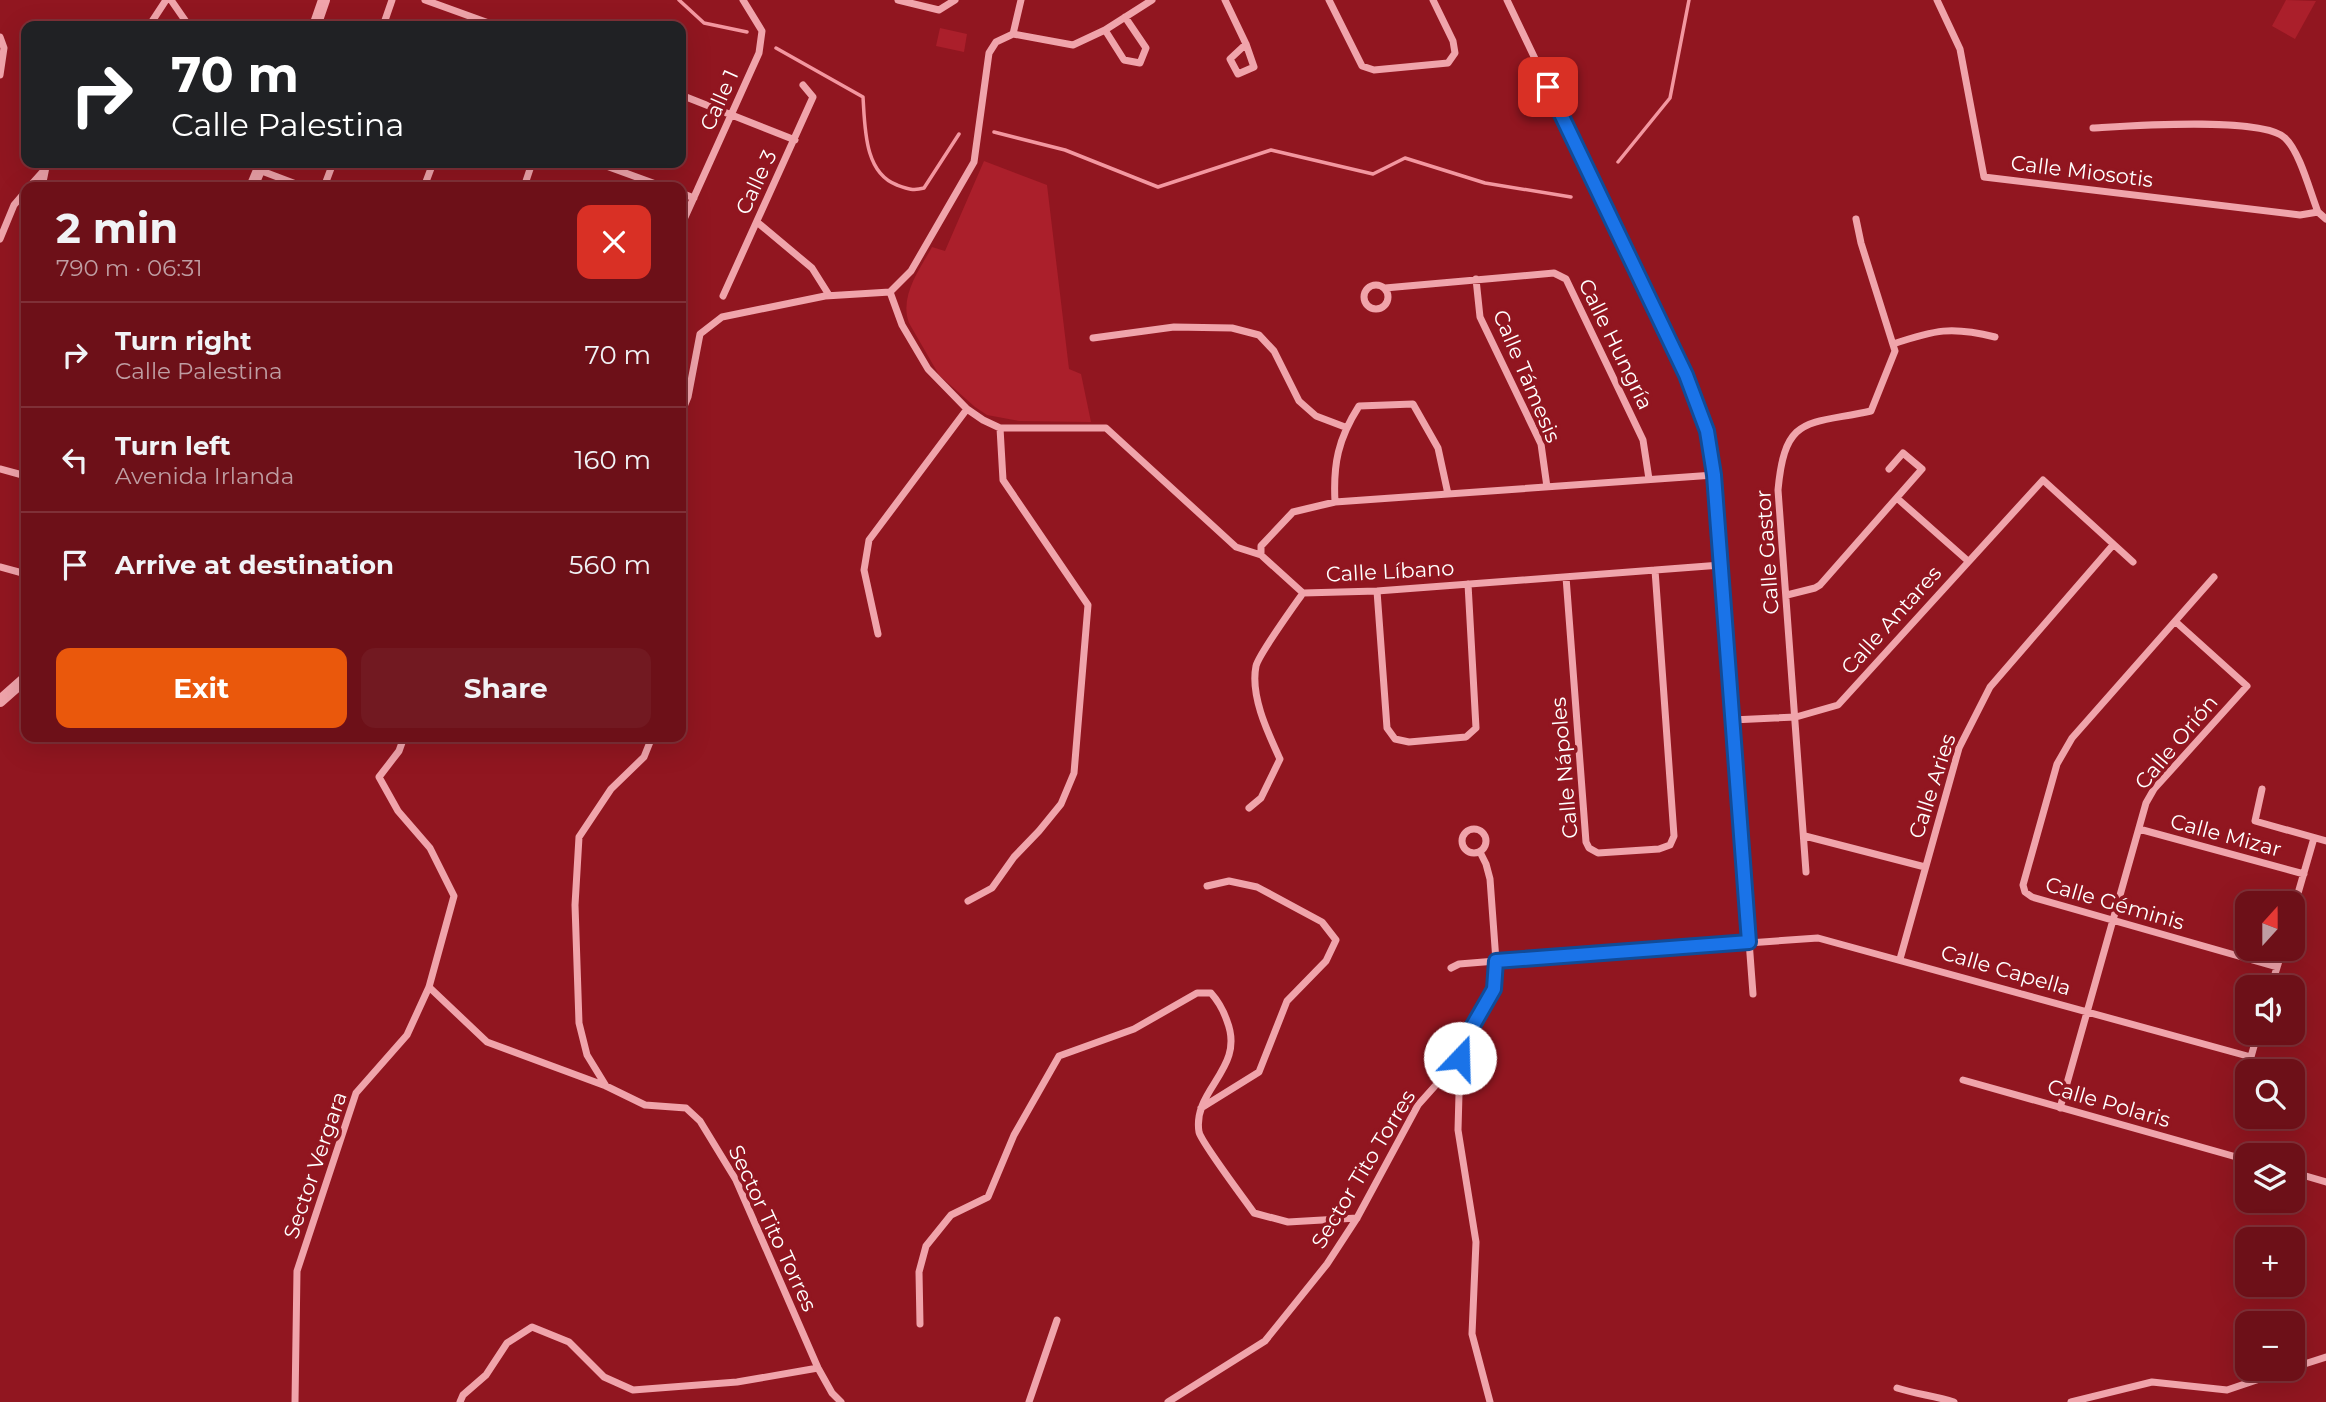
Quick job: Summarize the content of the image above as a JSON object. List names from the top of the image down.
{
  "streets": {
    "street": [
      "Calle 1",
      "Calle Miosotis",
      "Calle 3",
      "Calle Hungría",
      "Calle Támesis",
      "Calle Gastor",
      "Calle Líbano",
      "Calle Antares",
      "Calle Orión",
      "Calle Nápoles",
      "Calle Aries",
      "Calle Mizar",
      "Calle Géminis",
      "Calle Capella",
      "Calle Polaris",
      "Sector Vergara",
      "Sector Tito Torres"
    ]
  },
  "crossings": [
    ["Calle Hungría", "Calle Támesis"],
    ["Calle Gastor", "Calle Antares"],
    ["Calle Líbano", "Calle Nápoles"],
    ["Calle Antares", "Calle Aries"],
    ["Calle Orión", "Calle Mizar"],
    ["Calle Orión", "Calle Géminis"],
    ["Calle Orión", "Calle Capella"],
    ["Calle Orión", "Calle Polaris"],
    ["Calle Aries", "Calle Capella"],
    ["Sector Vergara", "Sector Tito Torres"]
  ],
  "north": "top",
  "page": {
    "turn": ["70 m", "Calle Palestina"],
    "heading": ["2 min", "790 m · 06:31"],
    "list": [
      {
        "name": "Turn right",
        "note": "Calle Palestina",
        "value": "70 m"
      },
      {
        "name": "Turn left",
        "note": "Avenida Irlanda",
        "value": "160 m"
      },
      {
        "name": "Arrive at destination",
        "value": "560 m"
      }
    ],
    "buttons": ["Exit", "Share"],
    "map_buttons": ["+", "−"]
  }
}
